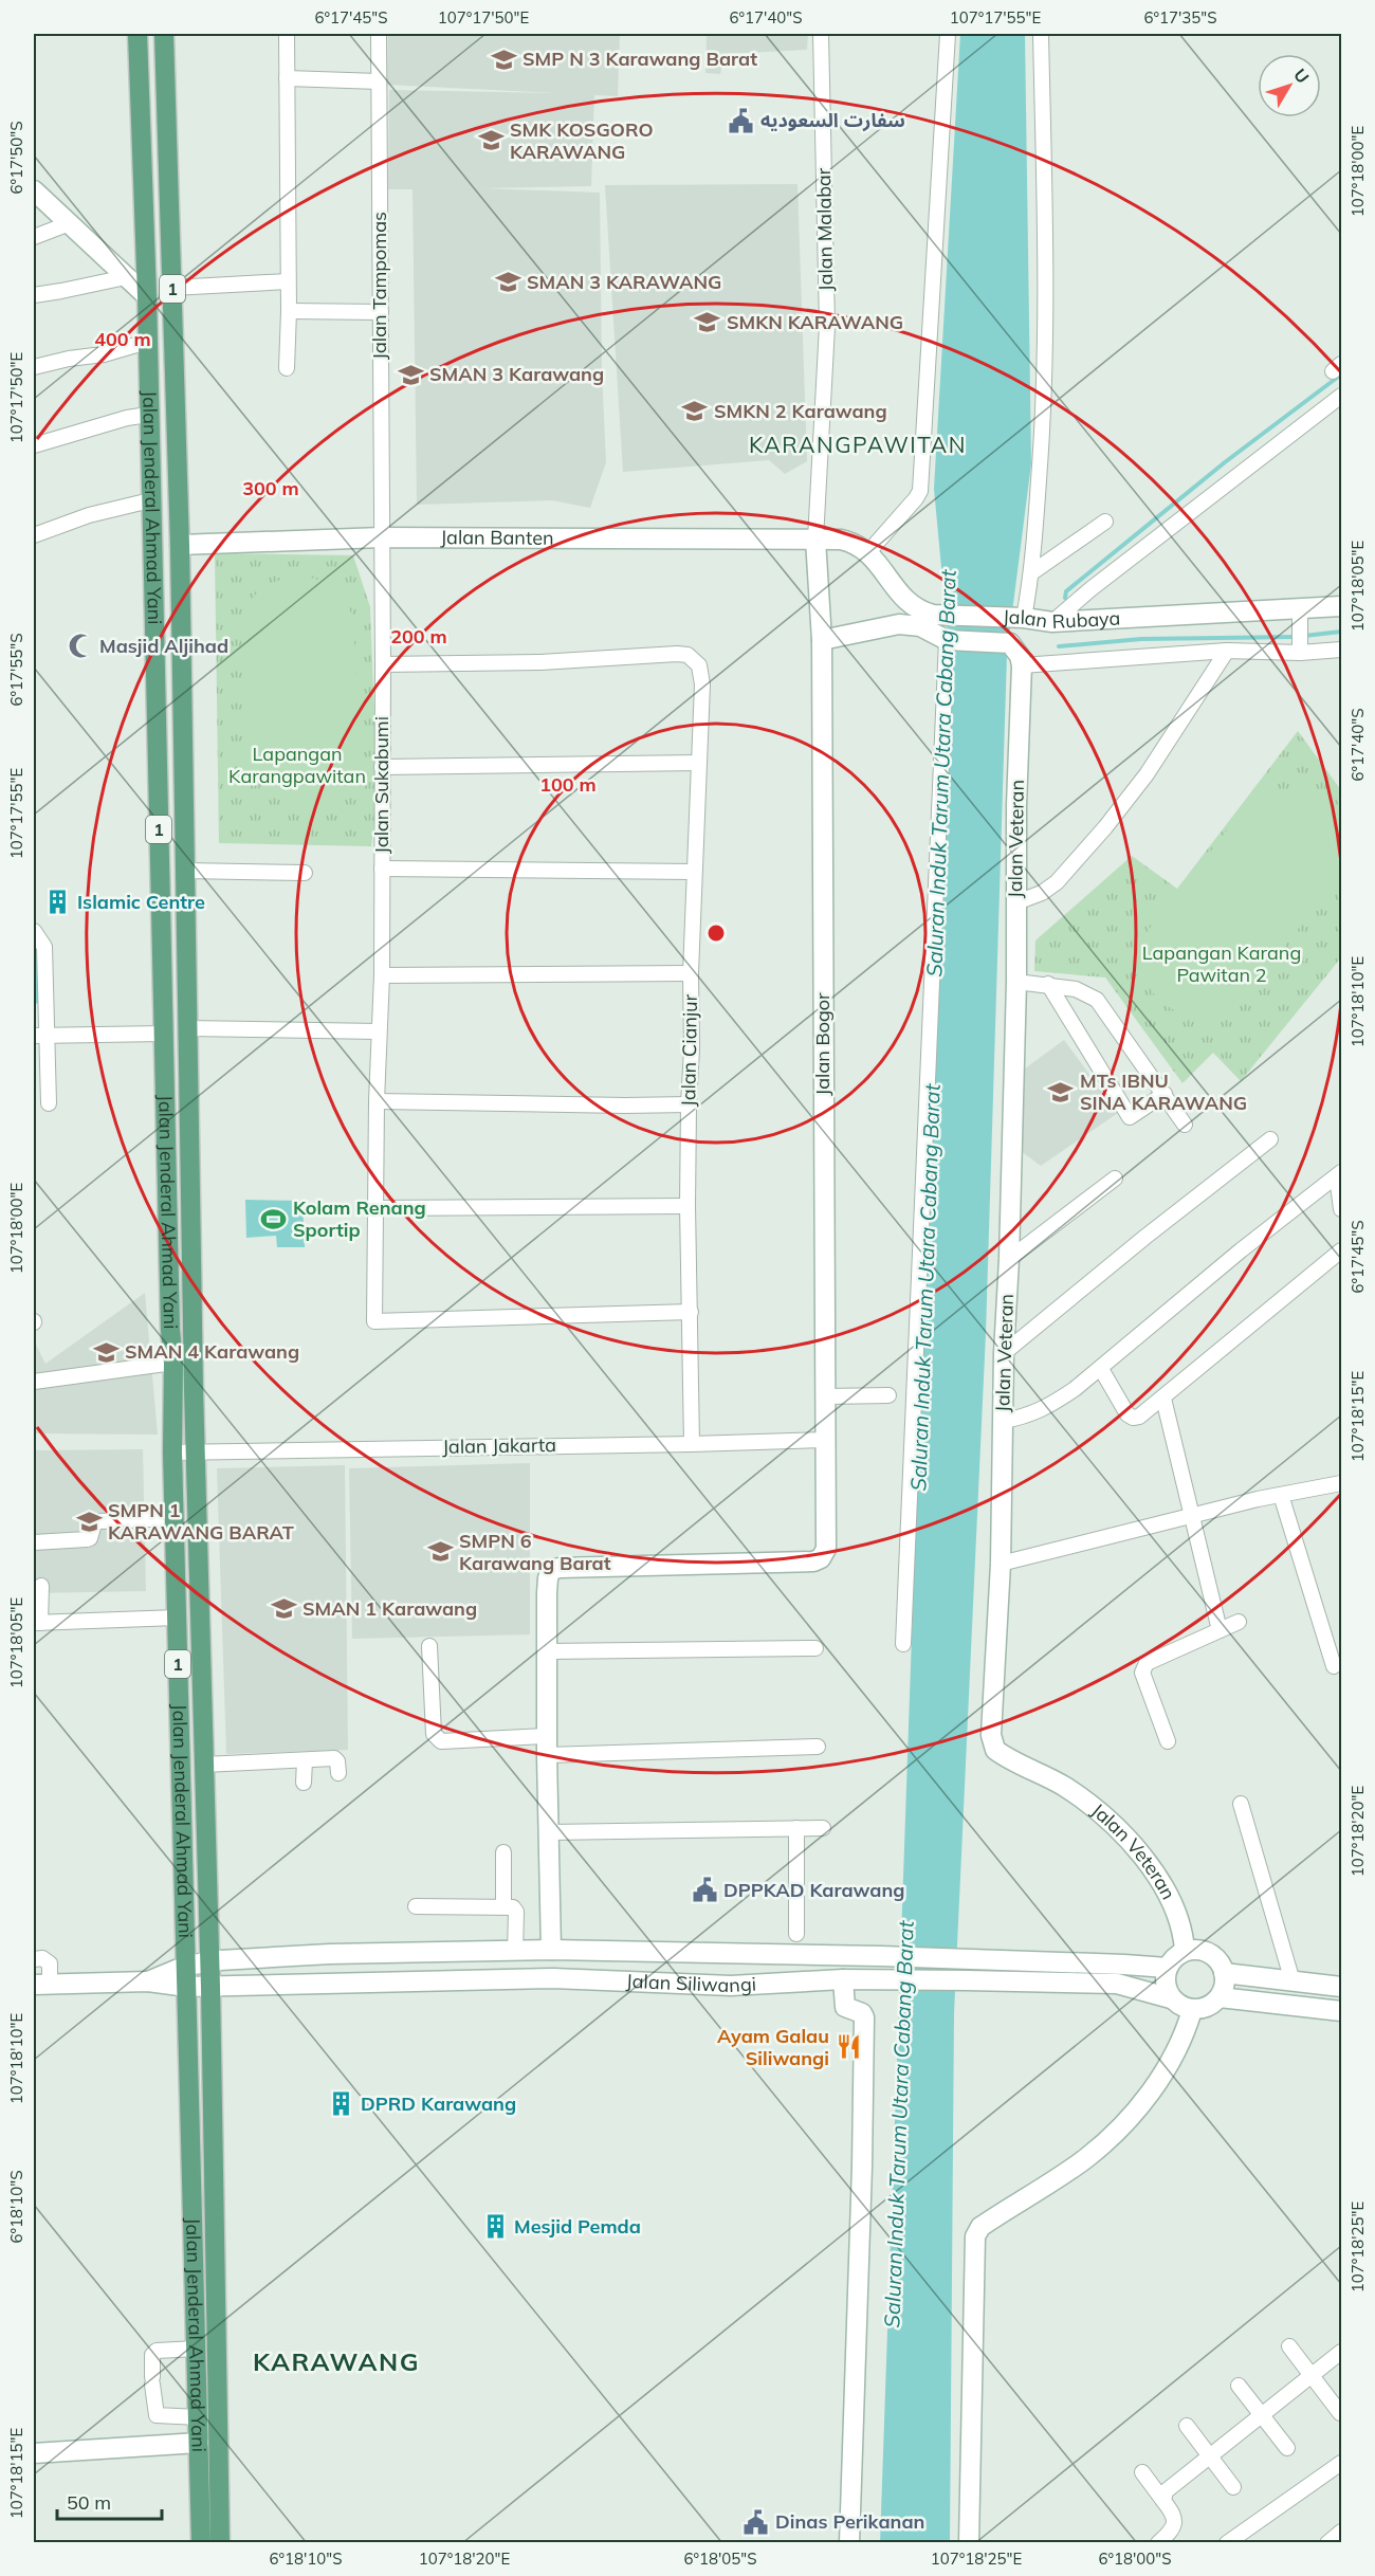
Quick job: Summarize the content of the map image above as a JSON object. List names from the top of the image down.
{
  "streets": {
    "main road": ["1", "Jalan Jenderal Ahmad Yani"],
    "street": [
      "Jalan Malabar",
      "Jalan Tampomas",
      "Jalan Banten",
      "Jalan Rubaya",
      "Jalan Sukabumi",
      "Jalan Veteran",
      "Jalan Bogor",
      "Jalan Cianjur",
      "Jalan Jakarta",
      "Jalan Siliwangi"
    ]
  },
  "crossings": [
    ["Jalan Malabar", "Jalan Banten"],
    ["Jalan Malabar", "Jalan Rubaya"],
    ["Jalan Malabar", "Jalan Bogor"],
    ["Jalan Tampomas", "Jalan Banten"],
    ["Jalan Tampomas", "Jalan Sukabumi"],
    ["Jalan Jenderal Ahmad Yani", "Jalan Banten"],
    ["Jalan Jenderal Ahmad Yani", "Jalan Jakarta"],
    ["Jalan Jenderal Ahmad Yani", "Jalan Siliwangi"],
    ["Jalan Banten", "Jalan Rubaya"],
    ["Jalan Banten", "Jalan Sukabumi"],
    ["Jalan Banten", "Jalan Bogor"],
    ["Jalan Rubaya", "Jalan Veteran"],
    ["Jalan Rubaya", "Jalan Bogor"],
    ["Jalan Sukabumi", "Jalan Cianjur"],
    ["Jalan Veteran", "Jalan Siliwangi"],
    ["Jalan Bogor", "Jalan Jakarta"],
    ["Jalan Cianjur", "Jalan Jakarta"]
  ],
  "districts": ["KARANGPAWITAN", "KARAWANG"],
  "water": ["Saluran Induk Tarum Utara Cabang Barat"],
  "parks": ["Lapangan Karangpawitan", "Lapangan Karang Pawitan 2"],
  "places": {
    "school or university": [
      "SMP N 3 Karawang Barat",
      "SMK KOSGORO KARAWANG",
      "SMAN 3 KARAWANG",
      "SMKN KARAWANG",
      "SMAN 3 Karawang",
      "SMKN 2 Karawang",
      "MTs IBNU SINA KARAWANG",
      "SMAN 4 Karawang",
      "SMPN 1 KARAWANG BARAT",
      "SMPN 6 Karawang Barat",
      "SMAN 1 Karawang"
    ],
    "public building": ["سفارت السعوديه", "DPPKAD Karawang", "Dinas Perikanan"],
    "mosque": ["Masjid Aljihad"],
    "building": ["Islamic Centre", "DPRD Karawang", "Mesjid Pemda"],
    "sports": ["Kolam Renang Sportip"],
    "restaurant": ["Ayam Galau Siliwangi"]
  },
  "scale_bar": "50 m",
  "north": "top right",
  "coordinates": [
    "6°17'45\"S",
    "107°17'50\"E",
    "6°17'40\"S",
    "107°17'55\"E",
    "6°17'35\"S",
    "6°17'50\"S",
    "107°18'00\"E",
    "107°18'05\"E",
    "6°17'55\"S",
    "107°18'10\"E",
    "107°18'15\"E",
    "107°18'20\"E",
    "6°18'10\"S",
    "107°18'25\"E",
    "6°18'05\"S",
    "6°18'00\"S"
  ],
  "rings": [
    "400 m",
    "300 m",
    "200 m",
    "100 m"
  ]
}
